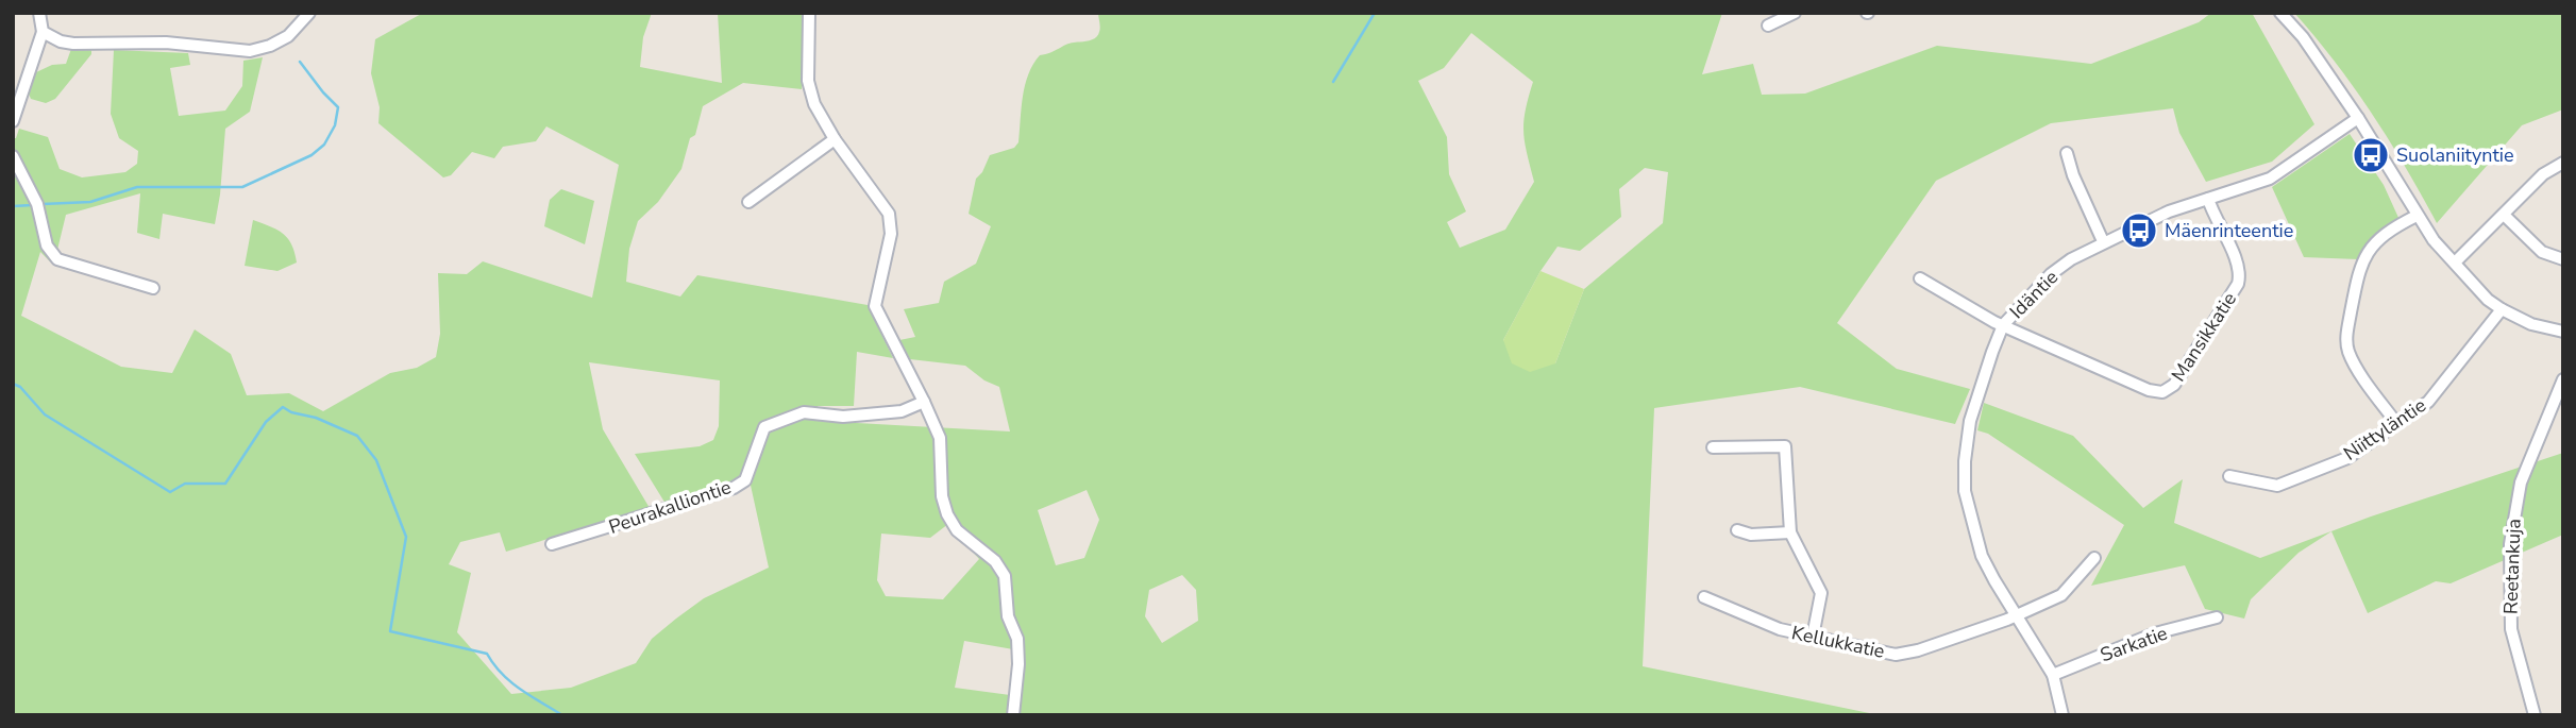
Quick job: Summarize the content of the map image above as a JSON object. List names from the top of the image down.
{
  "streets": {
    "street": [
      "Idäntie",
      "Mansikkatie",
      "Niittyläntie",
      "Peurakalliontie",
      "Reetankuja",
      "Kellukkatie",
      "Sarkatie"
    ]
  },
  "crossings": [
    ["Idäntie", "Mansikkatie"],
    ["Idäntie", "Kellukkatie"],
    ["Idäntie", "Sarkatie"]
  ],
  "places": {
    "bus stop": ["Suolaniityntie", "Mäenrinteentie"]
  }
}
